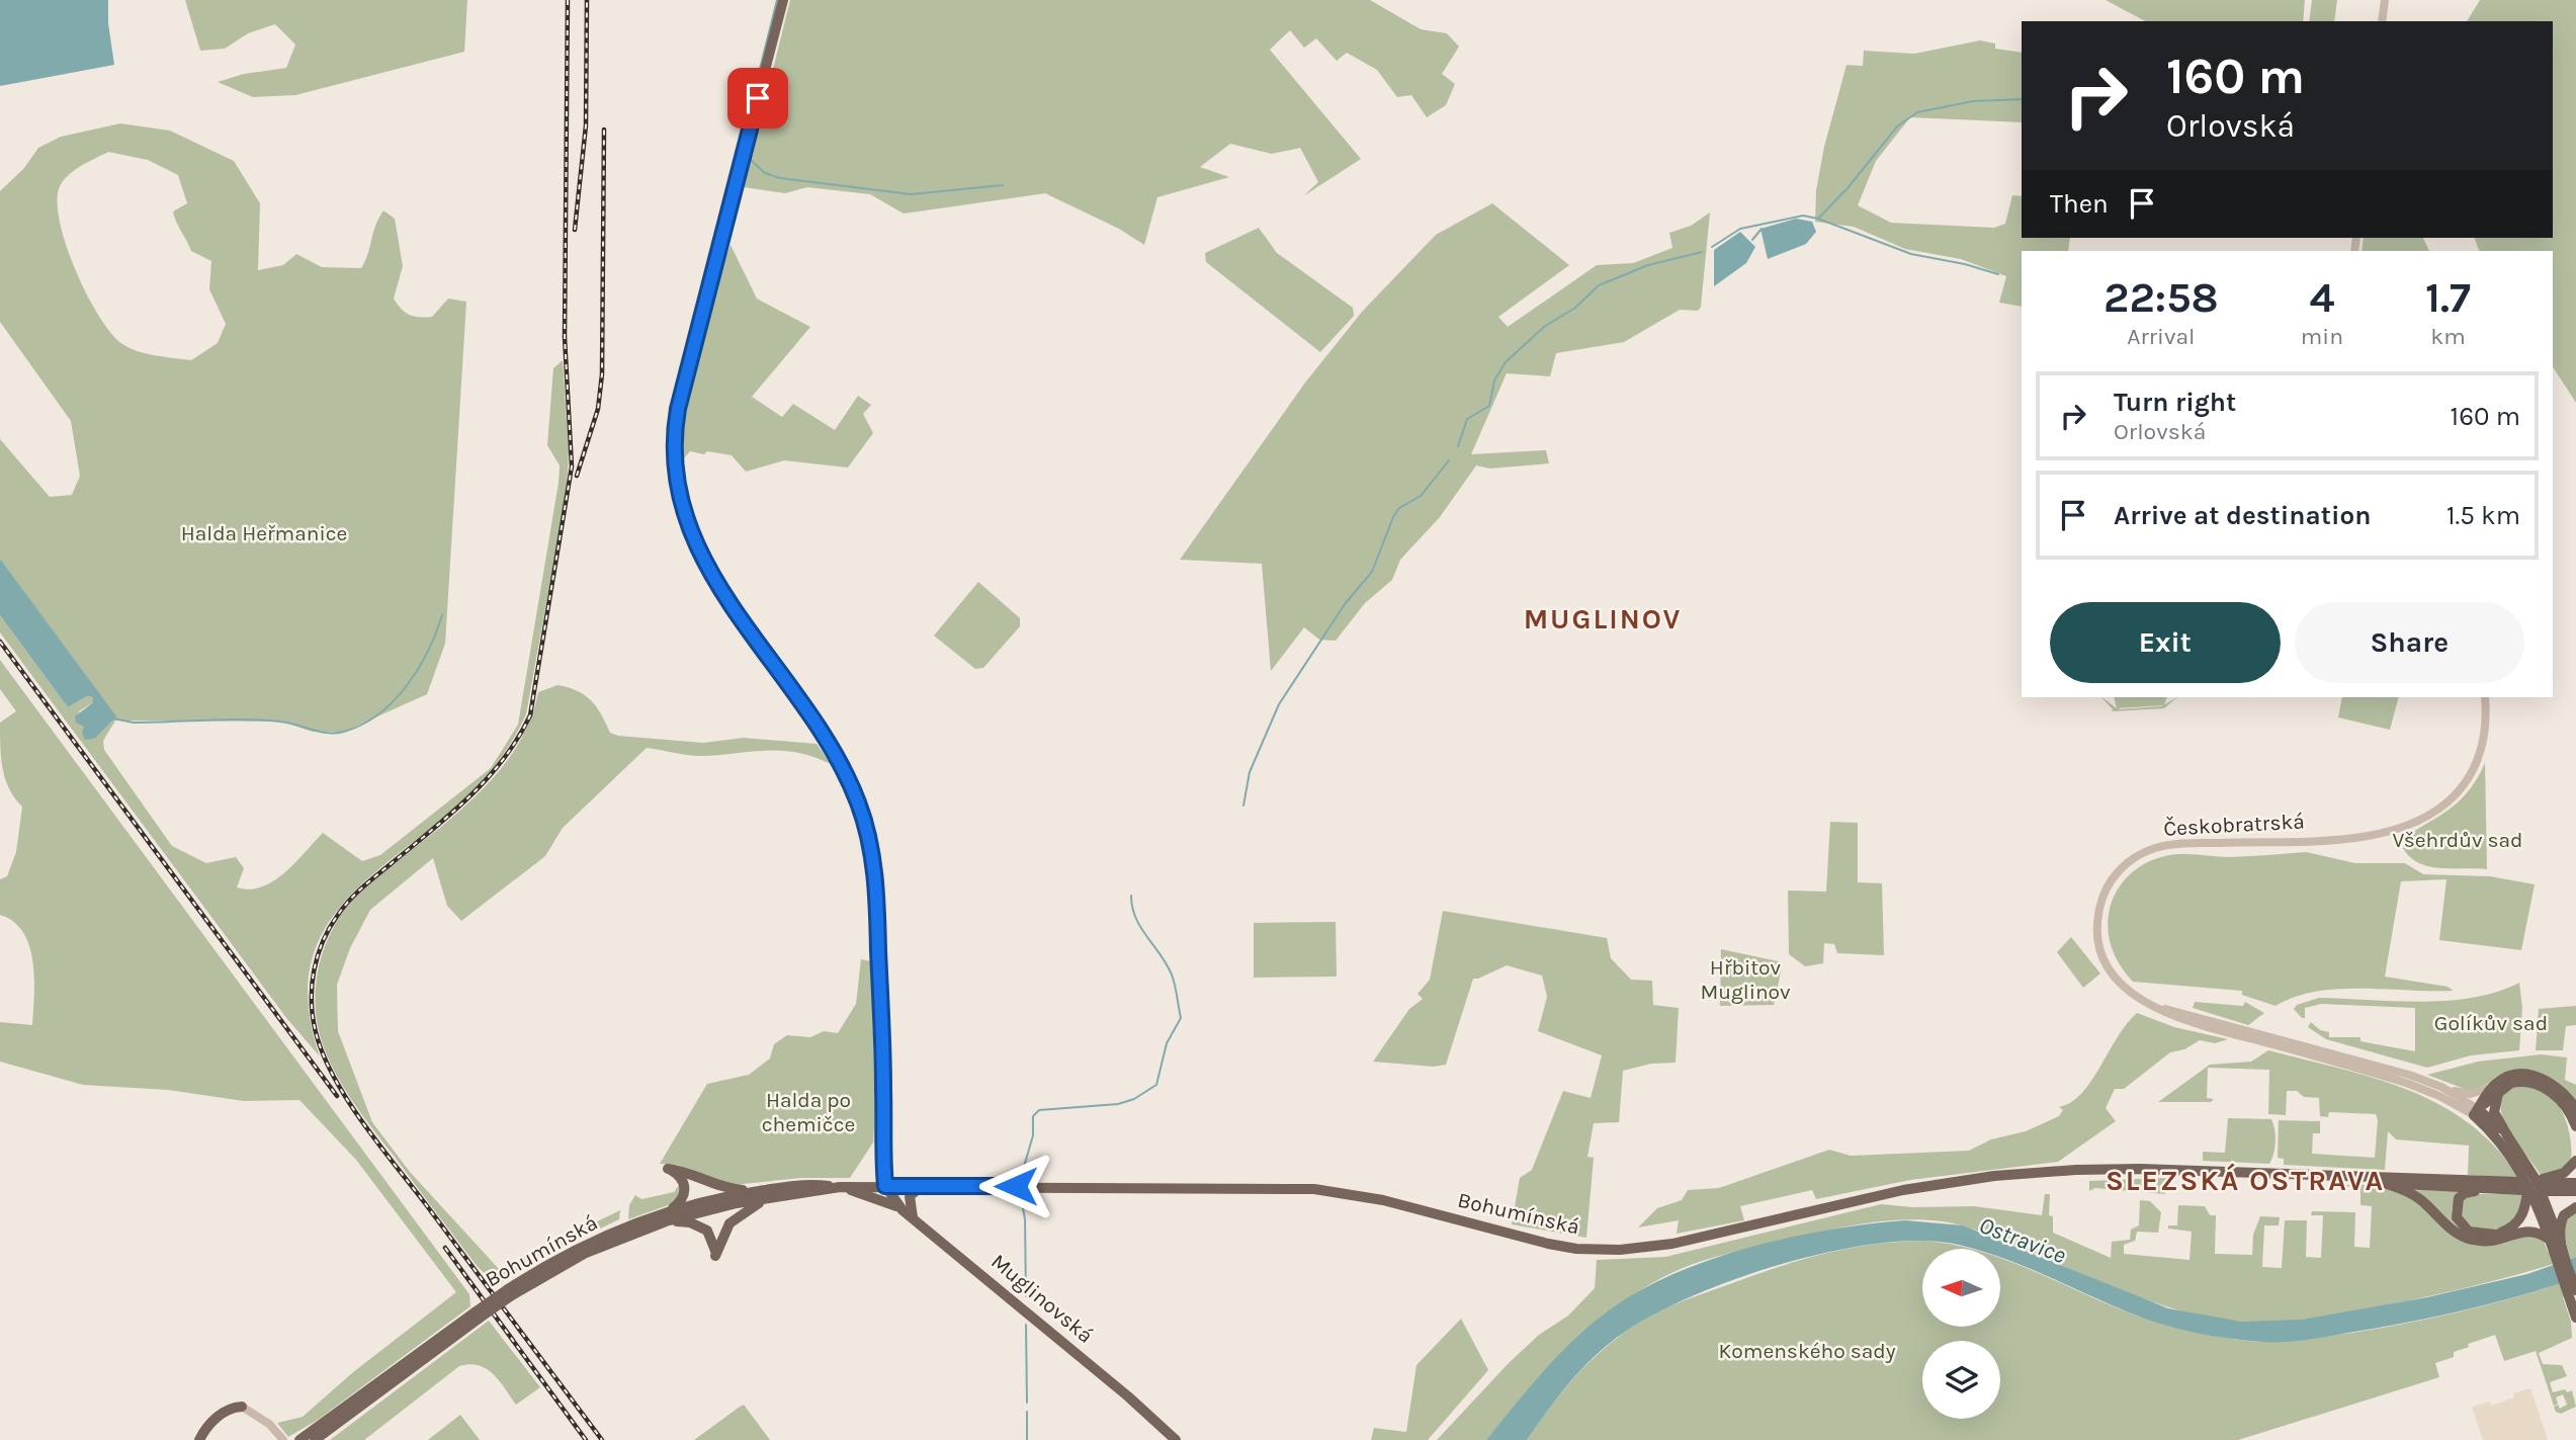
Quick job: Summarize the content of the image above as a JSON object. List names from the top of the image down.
{
  "streets": {
    "main road": ["Českobratrská", "Bohumínská", "Muglinovská"]
  },
  "crossings": [
    ["Českobratrská", "Bohumínská"],
    ["Bohumínská", "Muglinovská"]
  ],
  "districts": ["MUGLINOV", "SLEZSKÁ OSTRAVA"],
  "water": ["Ostravice"],
  "parks": [
    "Halda Heřmanice",
    "Všehrdův sad",
    "Hřbitov Muglinov",
    "Golíkův sad",
    "Halda po chemičce",
    "Komenského sady"
  ],
  "north": "left",
  "page": {
    "turn": ["160 m", "Orlovská"],
    "then": "Then",
    "eta": [
      "22:58",
      "Arrival",
      "4",
      "min",
      "1.7",
      "km"
    ],
    "list": [
      {
        "name": "Turn right",
        "note": "Orlovská",
        "value": "160 m"
      },
      {
        "name": "Arrive at destination",
        "value": "1.5 km"
      }
    ],
    "buttons": ["Exit", "Share"]
  }
}
